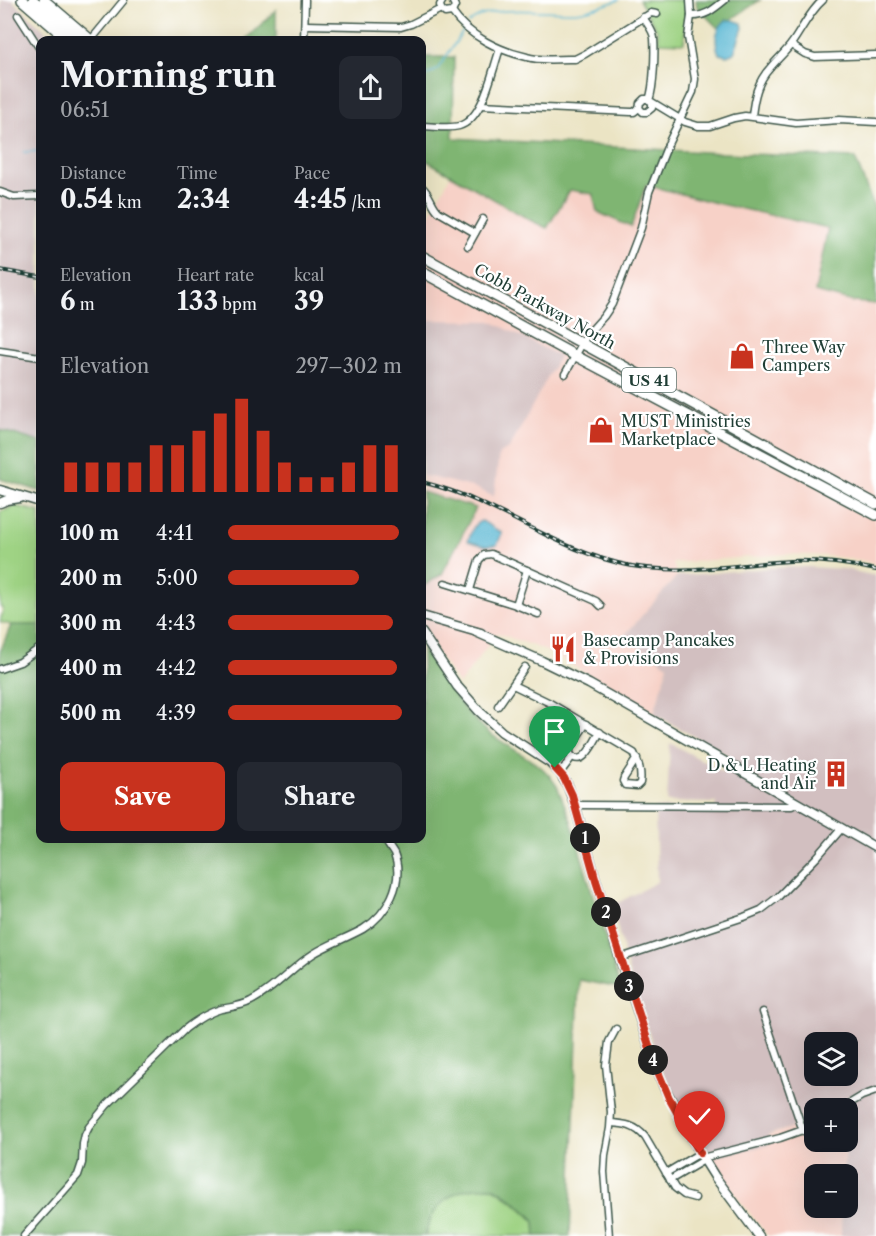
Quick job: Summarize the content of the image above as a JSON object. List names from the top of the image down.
{
  "streets": {
    "main road": ["Cobb Parkway North", "US 41"]
  },
  "places": {
    "shop": ["Three Way Campers", "MUST Ministries Marketplace"],
    "restaurant": ["Basecamp Pancakes & Provisions"],
    "building": ["D & L Heating and Air"]
  },
  "page": {
    "heading": ["Morning run", "06:51"],
    "stats": [
      ["Distance", "0.54 km"],
      ["Time", "2:34"],
      ["Pace", "4:45 /km"],
      ["Elevation", "6 m"],
      ["Heart rate", "133 bpm"],
      ["kcal", "39"]
    ],
    "chart": ["Elevation", "297–302 m"],
    "list": [
      {
        "name": "100 m",
        "note": "4:41"
      },
      {
        "name": "200 m",
        "note": "5:00"
      },
      {
        "name": "300 m",
        "note": "4:43"
      },
      {
        "name": "400 m",
        "note": "4:42"
      },
      {
        "name": "500 m",
        "note": "4:39"
      }
    ],
    "buttons": ["Save", "Share"],
    "pins": [
      "1",
      "2",
      "3",
      "4"
    ],
    "map_buttons": ["+", "−"]
  }
}
